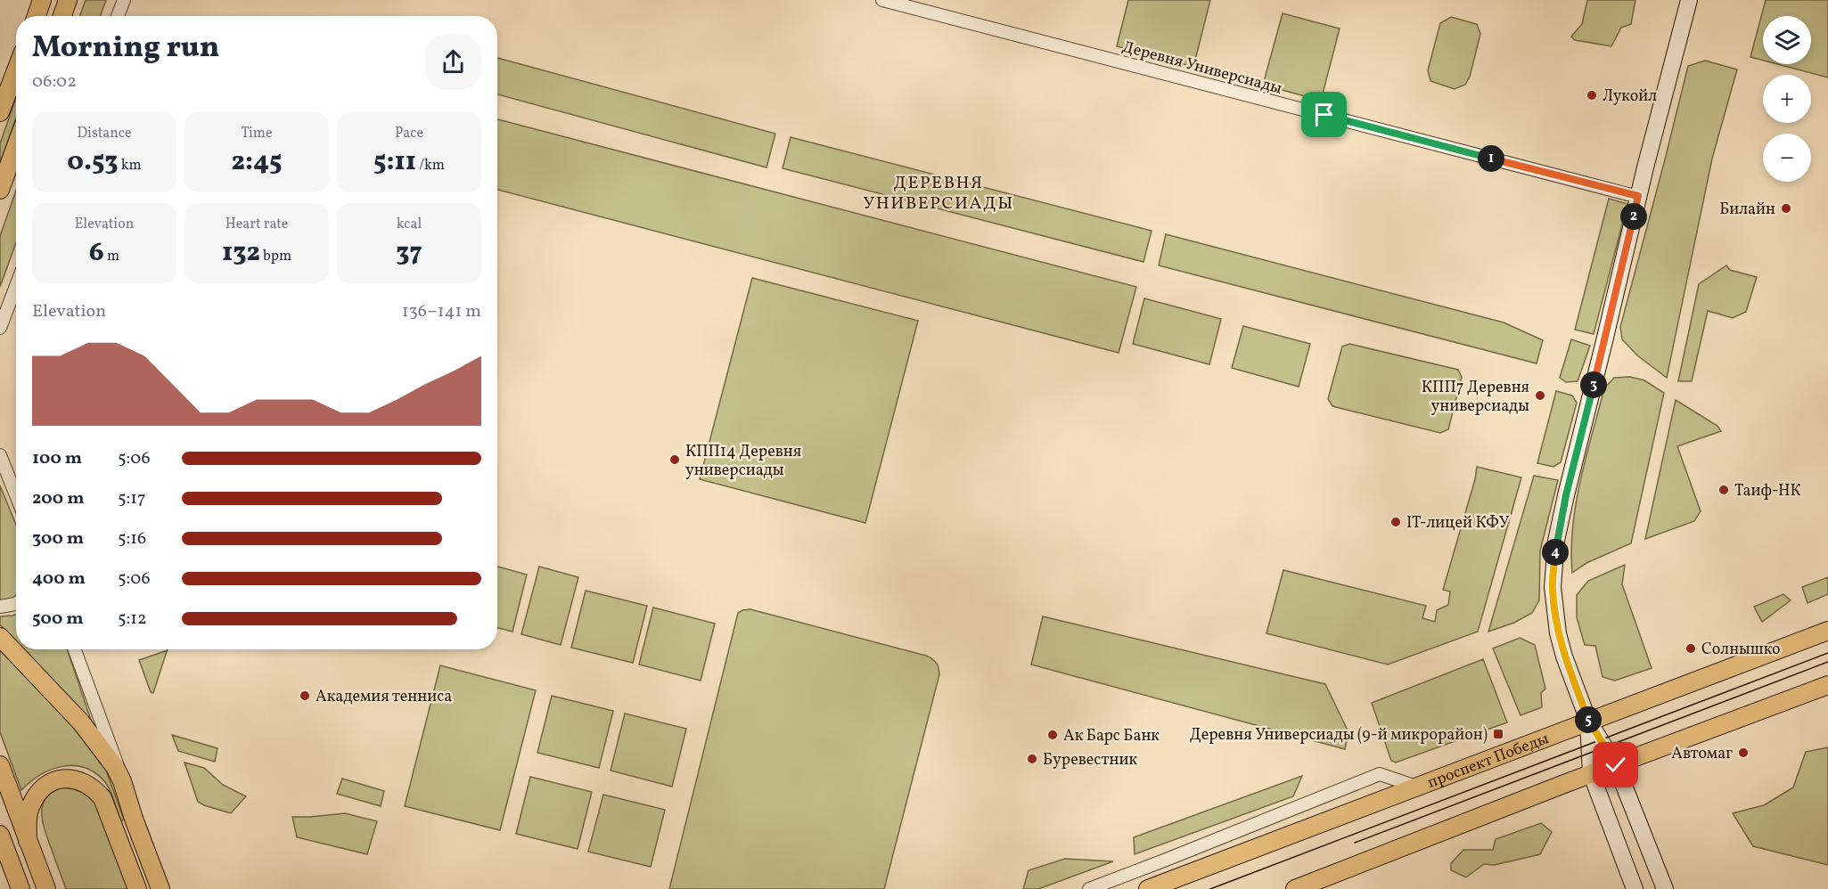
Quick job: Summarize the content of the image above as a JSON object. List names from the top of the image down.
{
  "streets": {
    "main road": ["проспект Победы"],
    "street": ["Деревня Универсиады"]
  },
  "districts": ["ДЕРЕВНЯ УНИВЕРСИАДЫ"],
  "places": {
    "other": [
      "Лукойл",
      "Билайн",
      "КПП7 Деревня универсиады",
      "КПП14 Деревня универсиады",
      "Таиф-НК",
      "IT-лицей КФУ",
      "Солнышко",
      "Академия тенниса",
      "Ак Барс Банк",
      "Автомаг",
      "Буревестник"
    ],
    "transit": ["Деревня Универсиады (9-й микрорайон)"]
  },
  "page": {
    "map_buttons": ["+", "−"],
    "heading": ["Morning run", "06:02"],
    "stats": [
      ["Distance", "0.53 km"],
      ["Time", "2:45"],
      ["Pace", "5:11 /km"],
      ["Elevation", "6 m"],
      ["Heart rate", "132 bpm"],
      ["kcal", "37"]
    ],
    "pins": [
      "1",
      "2",
      "3",
      "4",
      "5"
    ],
    "chart": ["Elevation", "136–141 m"],
    "list": [
      {
        "name": "100 m",
        "note": "5:06"
      },
      {
        "name": "200 m",
        "note": "5:17"
      },
      {
        "name": "300 m",
        "note": "5:16"
      },
      {
        "name": "400 m",
        "note": "5:06"
      },
      {
        "name": "500 m",
        "note": "5:12"
      }
    ]
  }
}
